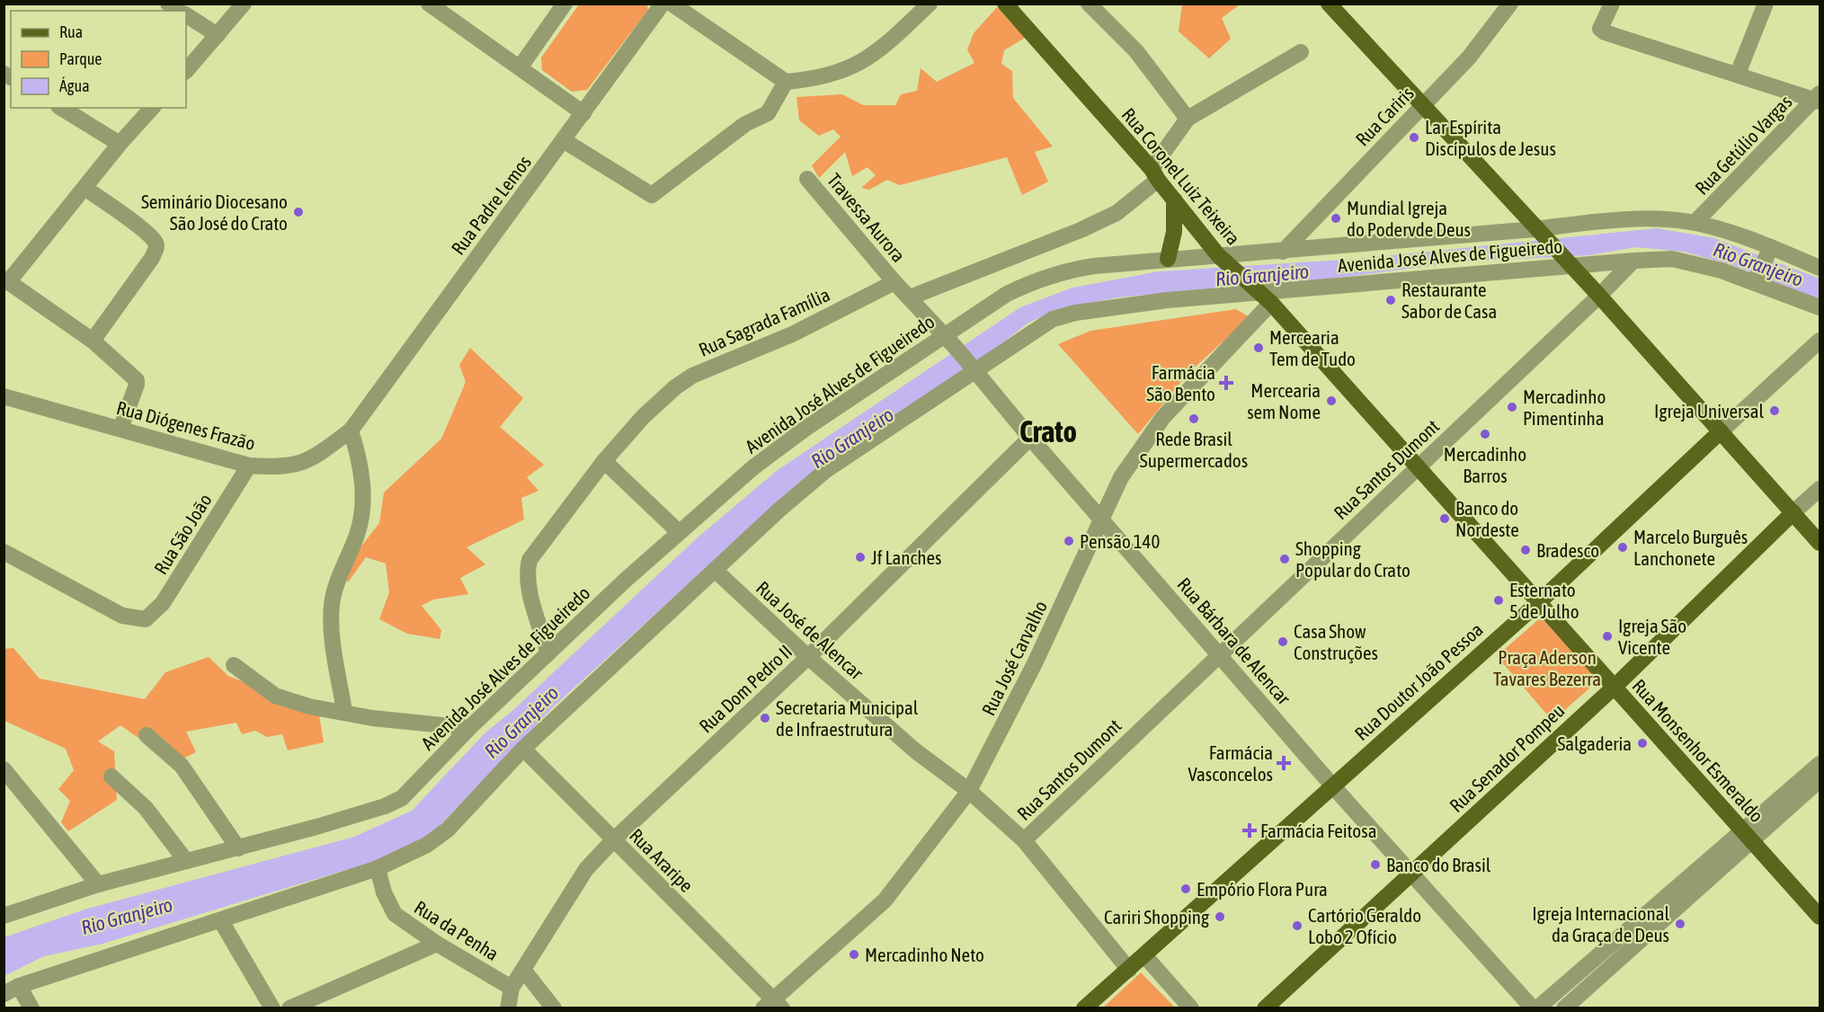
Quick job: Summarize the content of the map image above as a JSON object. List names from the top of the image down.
{
  "streets": {
    "main road": [
      "Rua Coronel Luiz Teixeira",
      "Rua Doutor João Pessoa",
      "Rua Monsenhor Esmeraldo",
      "Rua Senador Pompeu"
    ],
    "street": [
      "Rua Cariris",
      "Rua Getúlio Vargas",
      "Rua Padre Lemos",
      "Travessa Aurora",
      "Avenida José Alves de Figueiredo",
      "Rua Sagrada Família",
      "Rua Diógenes Frazão",
      "Rua Santos Dumont",
      "Rua São João",
      "Rua José de Alencar",
      "Rua Bárbara de Alencar",
      "Rua José Carvalho",
      "Rua Dom Pedro II",
      "Rua Araripe",
      "Rua da Penha"
    ]
  },
  "crossings": [
    ["Rua Cariris", "Avenida José Alves de Figueiredo"],
    ["Rua Getúlio Vargas", "Avenida José Alves de Figueiredo"],
    ["Rua Coronel Luiz Teixeira", "Avenida José Alves de Figueiredo"],
    ["Rua Coronel Luiz Teixeira", "Rua Santos Dumont"],
    ["Rua Coronel Luiz Teixeira", "Rua José Carvalho"],
    ["Rua Coronel Luiz Teixeira", "Rua Monsenhor Esmeraldo"],
    ["Rua Padre Lemos", "Rua Diógenes Frazão"],
    ["Travessa Aurora", "Rua Sagrada Família"],
    ["Avenida José Alves de Figueiredo", "Rua Sagrada Família"],
    ["Avenida José Alves de Figueiredo", "Rua Santos Dumont"],
    ["Avenida José Alves de Figueiredo", "Rua José de Alencar"],
    ["Avenida José Alves de Figueiredo", "Rua Bárbara de Alencar"],
    ["Avenida José Alves de Figueiredo", "Rua José Carvalho"],
    ["Avenida José Alves de Figueiredo", "Rua Araripe"],
    ["Avenida José Alves de Figueiredo", "Rua da Penha"],
    ["Rua Diógenes Frazão", "Rua São João"],
    ["Rua Santos Dumont", "Rua José de Alencar"],
    ["Rua Santos Dumont", "Rua Bárbara de Alencar"],
    ["Rua Santos Dumont", "Rua Monsenhor Esmeraldo"],
    ["Rua José de Alencar", "Rua José Carvalho"],
    ["Rua José de Alencar", "Rua Doutor João Pessoa"],
    ["Rua José de Alencar", "Rua Dom Pedro II"],
    ["Rua Bárbara de Alencar", "Rua José Carvalho"],
    ["Rua Bárbara de Alencar", "Rua Doutor João Pessoa"],
    ["Rua Bárbara de Alencar", "Rua Dom Pedro II"],
    ["Rua Bárbara de Alencar", "Rua Senador Pompeu"],
    ["Rua José Carvalho", "Rua Araripe"],
    ["Rua Doutor João Pessoa", "Rua Monsenhor Esmeraldo"],
    ["Rua Dom Pedro II", "Rua Araripe"],
    ["Rua Dom Pedro II", "Rua da Penha"],
    ["Rua Monsenhor Esmeraldo", "Rua Senador Pompeu"]
  ],
  "districts": ["Crato"],
  "water": ["Rio Granjeiro"],
  "parks": ["Praça Aderson Tavares Bezerra"],
  "places": {
    "other": [
      "Lar Espírita Discípulos de Jesus",
      "Seminário Diocesano São José do Crato",
      "Mundial Igreja do Podervde Deus",
      "Restaurante Sabor de Casa",
      "Mercearia Tem de Tudo",
      "Mercearia sem Nome",
      "Mercadinho Pimentinha",
      "Igreja Universal",
      "Rede Brasil Supermercados",
      "Mercadinho Barros",
      "Banco do Nordeste",
      "Pensão 140",
      "Marcelo Burguês Lanchonete",
      "Bradesco",
      "Jf Lanches",
      "Shopping Popular do Crato",
      "Esternato 5 de Julho",
      "Igreja São Vicente",
      "Casa Show Construções",
      "Secretaria Municipal de Infraestrutura",
      "Salgaderia",
      "Banco do Brasil",
      "Empório Flora Pura",
      "Cariri Shopping",
      "Igreja Internacional da Graça de Deus",
      "Cartório Geraldo Lobo 2 Ofício",
      "Mercadinho Neto"
    ],
    "health": ["Farmácia São Bento", "Farmácia Vasconcelos", "Farmácia Feitosa"]
  },
  "legend": ["Rua", "Parque", "Água"]
}
